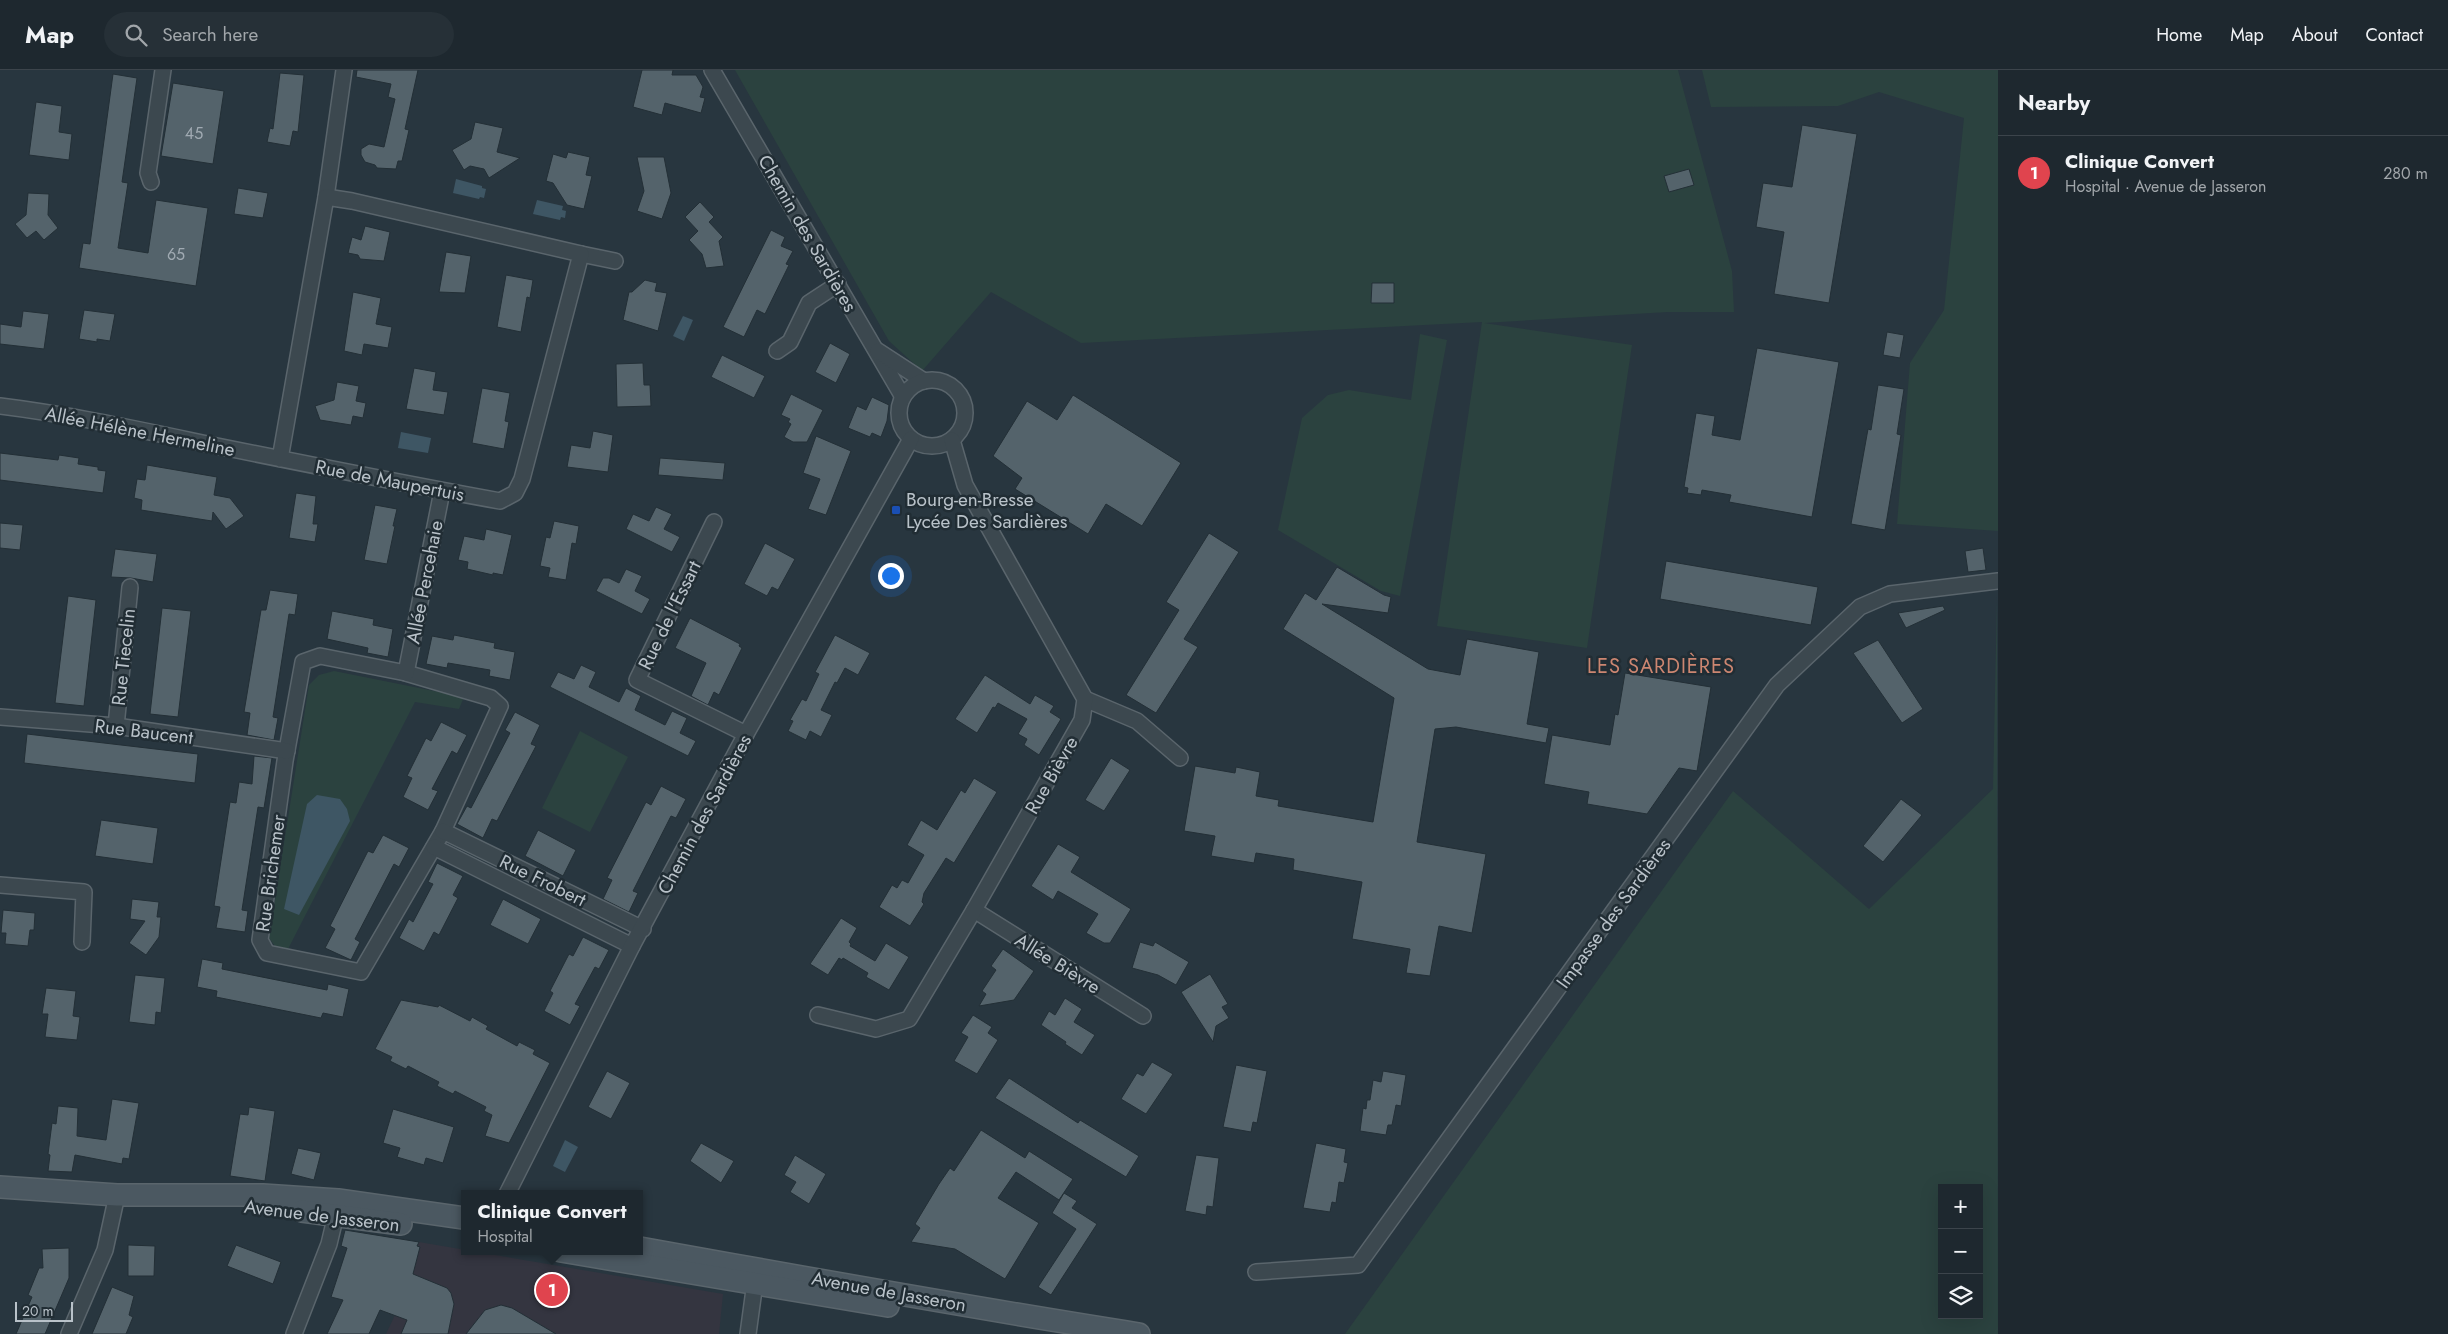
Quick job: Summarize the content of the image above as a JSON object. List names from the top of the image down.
{
  "streets": {
    "main road": ["Avenue de Jasseron"],
    "street": [
      "Chemin des Sardières",
      "Allée Hélène Hermeline",
      "Rue de Maupertuis",
      "Allée Percehaie",
      "Rue de l'Essart",
      "Rue Tiecelin",
      "Rue Baucent",
      "Rue Bièvre",
      "Rue Brichemer",
      "Rue Frobert",
      "Impasse des Sardières",
      "Allée Bièvre"
    ]
  },
  "crossings": [
    ["Chemin des Sardières", "Rue de l'Essart"],
    ["Chemin des Sardières", "Rue Frobert"],
    ["Allée Hélène Hermeline", "Rue de Maupertuis"],
    ["Rue de Maupertuis", "Allée Percehaie"],
    ["Allée Percehaie", "Rue Brichemer"],
    ["Rue Tiecelin", "Rue Baucent"],
    ["Rue Baucent", "Rue Brichemer"],
    ["Rue Bièvre", "Allée Bièvre"],
    ["Rue Brichemer", "Rue Frobert"]
  ],
  "districts": ["LES SARDIÈRES"],
  "places": {
    "transit": ["Bourg-en-Bresse Lycée Des Sardières"]
  },
  "house_numbers": ["45", "65"],
  "scale_bar": "20 m",
  "page": {
    "header": "Map",
    "search": "Search here",
    "nav": [
      "Home",
      "Map",
      "About",
      "Contact"
    ],
    "heading": "Nearby",
    "list": [
      {
        "mark": "1",
        "name": "Clinique Convert",
        "note": "Hospital · Avenue de Jasseron",
        "value": "280 m"
      }
    ],
    "map_buttons": ["+", "−"],
    "popup": ["Clinique Convert", "Hospital"],
    "pins": "1",
    "scale": "20 m"
  }
}
